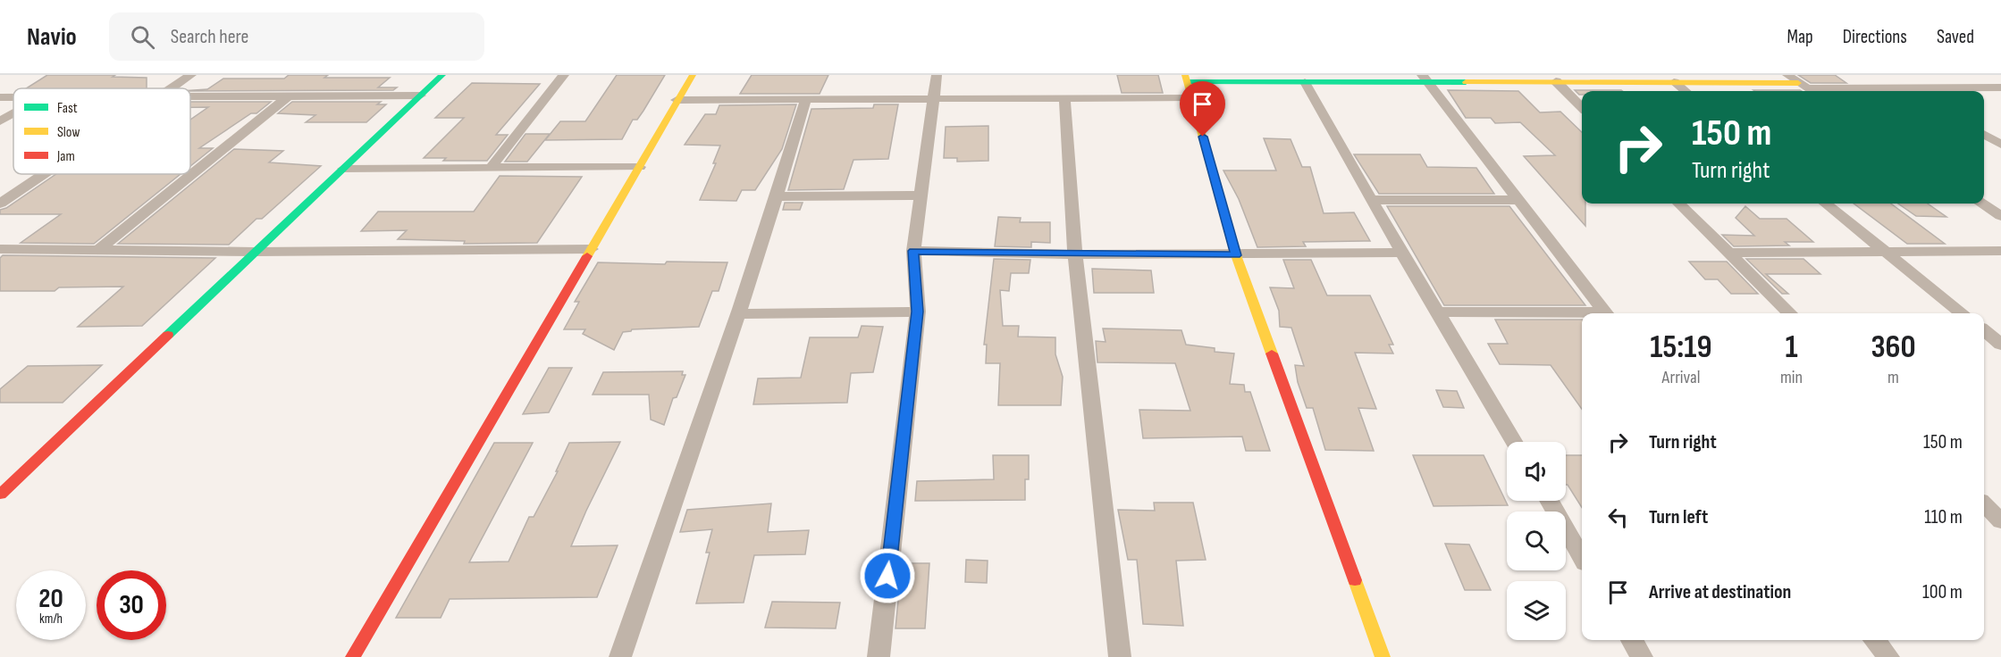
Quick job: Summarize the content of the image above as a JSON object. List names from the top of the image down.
{
  "legend": ["Fast", "Slow", "Jam"],
  "page": {
    "header": "Navio",
    "search": "Search here",
    "nav": ["Map", "Directions", "Saved"],
    "turn": ["150 m", "Turn right"],
    "eta": [
      "15:19",
      "Arrival",
      "1",
      "min",
      "360",
      "m"
    ],
    "list": [
      {
        "name": "Turn right",
        "value": "150 m"
      },
      {
        "name": "Turn left",
        "value": "110 m"
      },
      {
        "name": "Arrive at destination",
        "value": "100 m"
      }
    ],
    "speed": "20 km/h",
    "limit": "30"
  }
}
